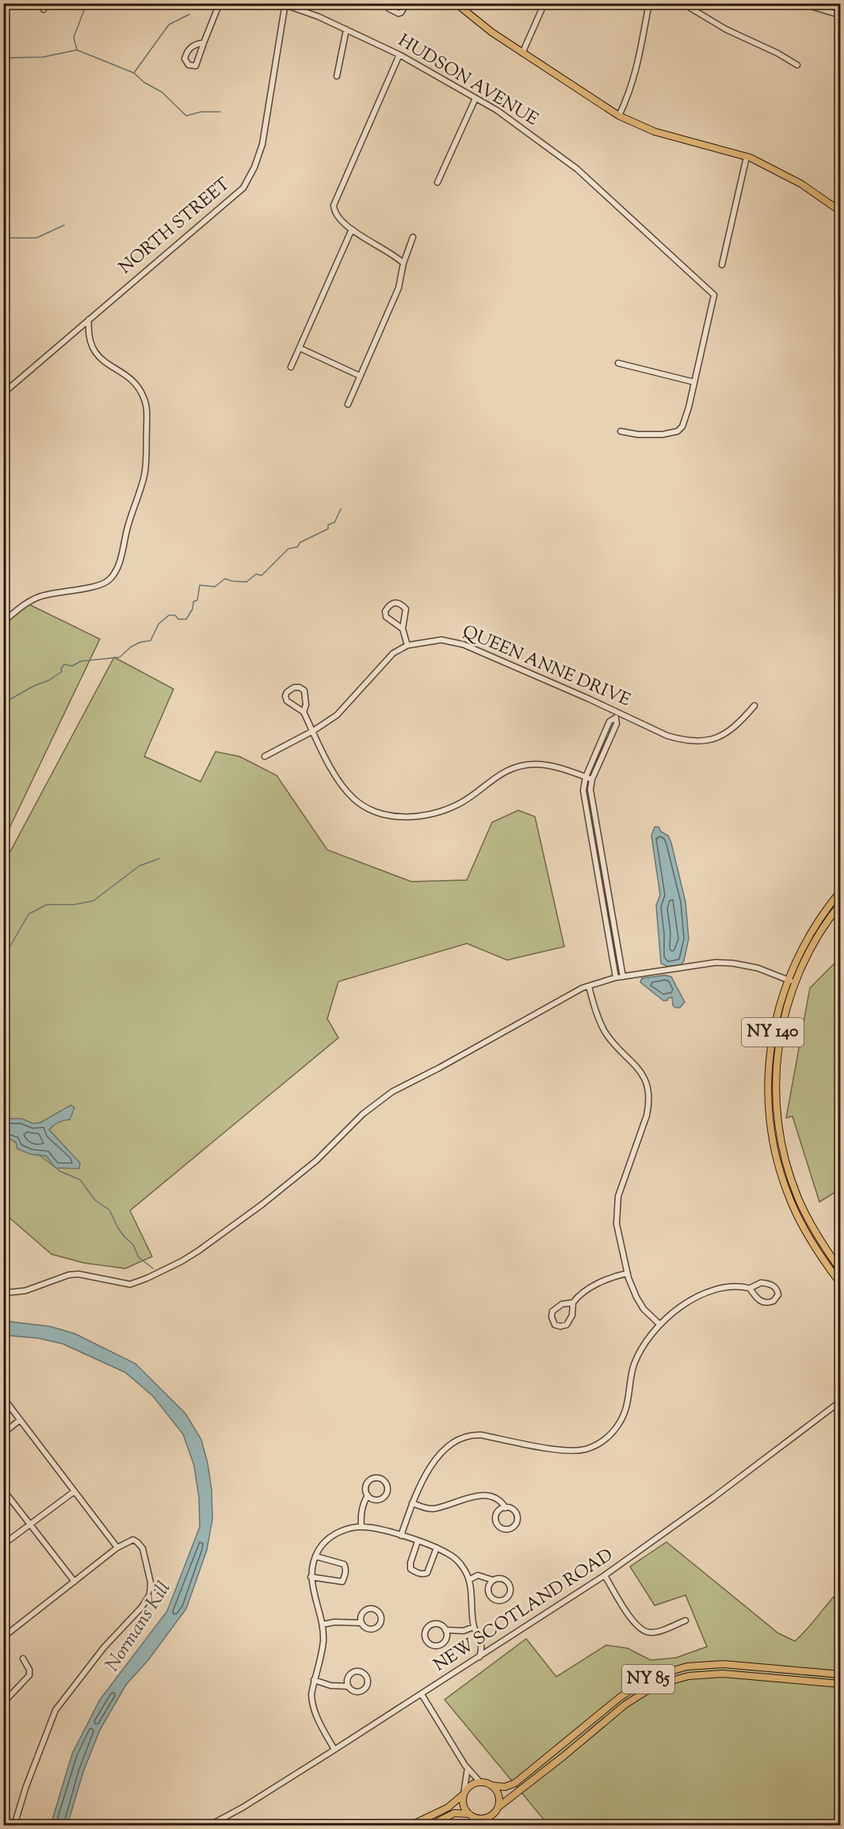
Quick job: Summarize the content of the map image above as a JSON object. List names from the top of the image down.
{
  "streets": {
    "main road": ["NY 140", "NY 85"],
    "street": [
      "HUDSON AVENUE",
      "NORTH STREET",
      "QUEEN ANNE DRIVE",
      "NEW SCOTLAND ROAD"
    ]
  },
  "crossings": [
    ["HUDSON AVENUE", "NORTH STREET"]
  ],
  "water": ["Normans Kill"]
}
